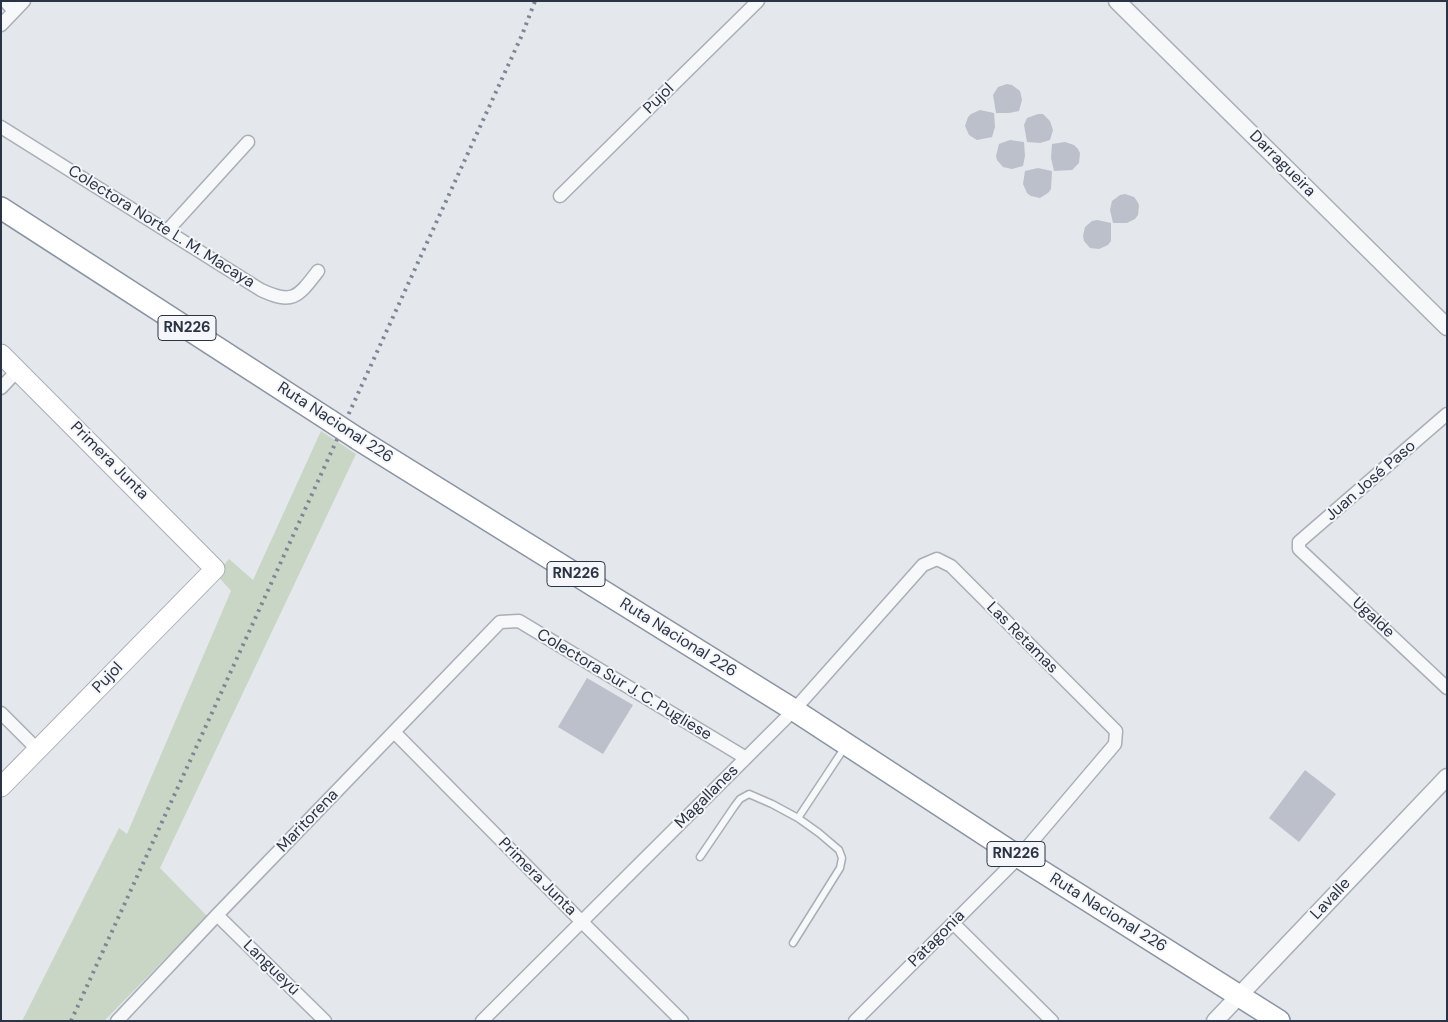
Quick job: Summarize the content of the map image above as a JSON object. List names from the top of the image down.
{
  "streets": {
    "highway": ["RN226", "Ruta Nacional 226"],
    "main road": ["Pujol", "Primera Junta"],
    "street": [
      "Darragueira",
      "Colectora Norte L. M. Macaya",
      "Juan José Paso",
      "Ugalde",
      "Las Retamas",
      "Colectora Sur J. C. Pugliese",
      "Magallanes",
      "Maritorena",
      "Lavalle",
      "Patagonia",
      "Langueyú"
    ]
  },
  "crossings": [
    ["Pujol", "Primera Junta"],
    ["Ruta Nacional 226", "Las Retamas"],
    ["Ruta Nacional 226", "Magallanes"],
    ["Ruta Nacional 226", "Lavalle"],
    ["Ruta Nacional 226", "Patagonia"],
    ["Primera Junta", "Magallanes"],
    ["Primera Junta", "Maritorena"],
    ["Juan José Paso", "Ugalde"],
    ["Las Retamas", "Magallanes"],
    ["Las Retamas", "Patagonia"],
    ["Colectora Sur J. C. Pugliese", "Magallanes"],
    ["Colectora Sur J. C. Pugliese", "Maritorena"],
    ["Maritorena", "Langueyú"]
  ]
}
